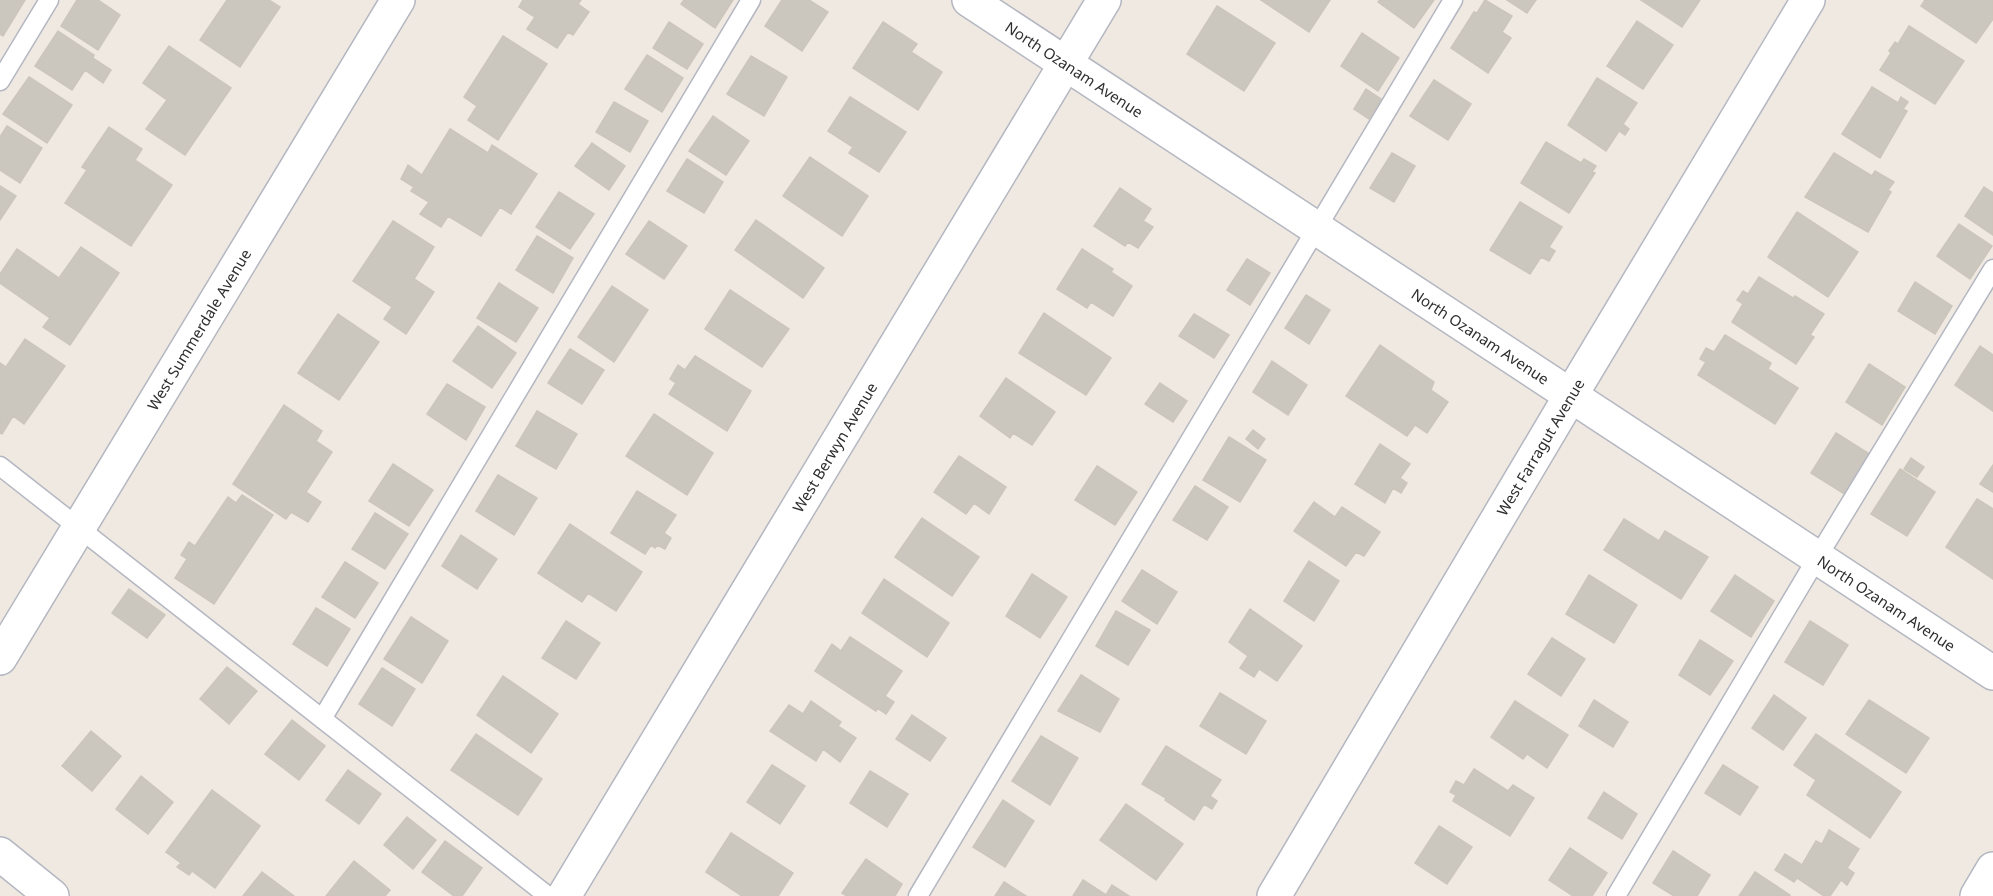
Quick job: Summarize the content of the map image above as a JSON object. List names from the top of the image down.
{
  "streets": {
    "street": [
      "North Ozanam Avenue",
      "West Summerdale Avenue",
      "West Farragut Avenue",
      "West Berwyn Avenue"
    ]
  },
  "crossings": [
    ["North Ozanam Avenue", "West Farragut Avenue"],
    ["North Ozanam Avenue", "West Berwyn Avenue"]
  ]
}
